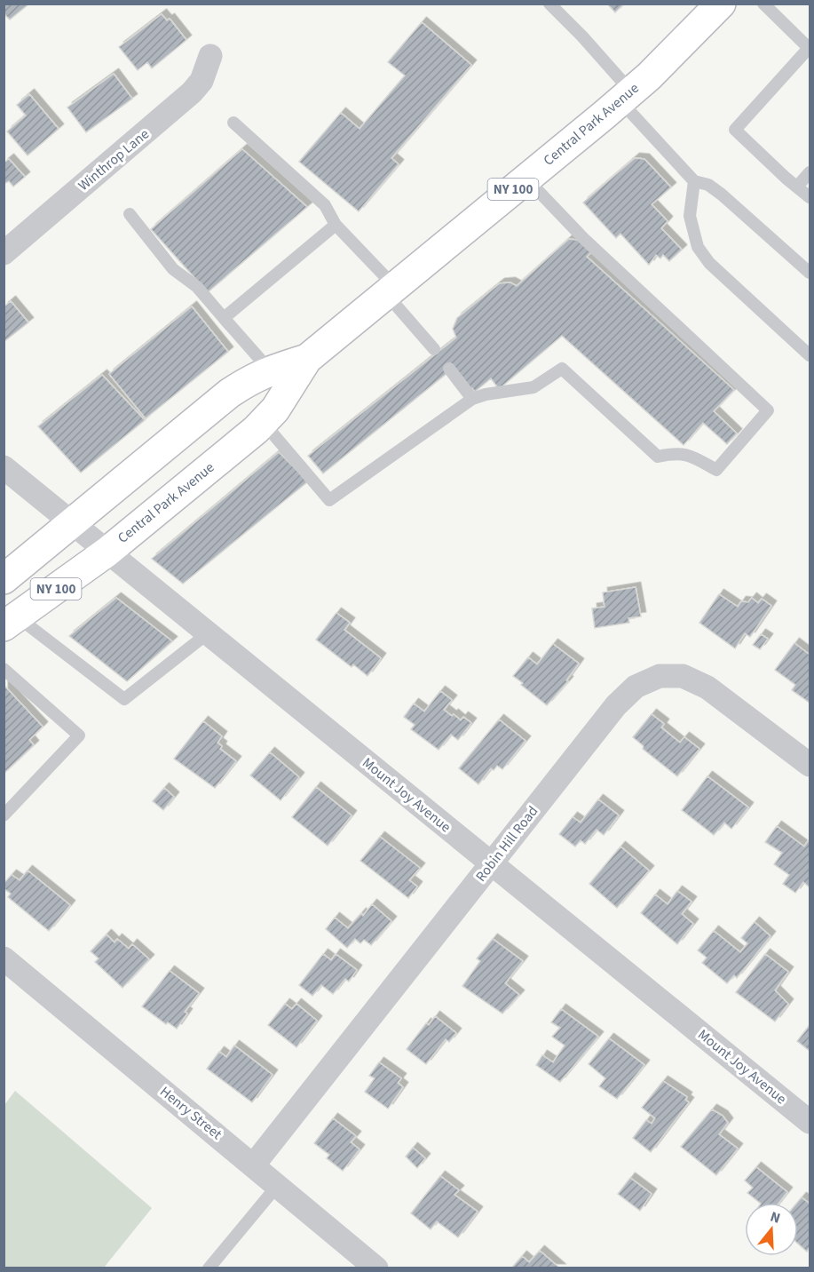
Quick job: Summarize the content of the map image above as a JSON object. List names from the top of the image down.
{
  "streets": {
    "main road": ["Central Park Avenue", "NY 100"],
    "street": [
      "Winthrop Lane",
      "Mount Joy Avenue",
      "Robin Hill Road",
      "Henry Street"
    ]
  },
  "crossings": [
    ["Central Park Avenue", "Mount Joy Avenue"],
    ["Mount Joy Avenue", "Robin Hill Road"],
    ["Robin Hill Road", "Henry Street"]
  ],
  "north": "top"
}
